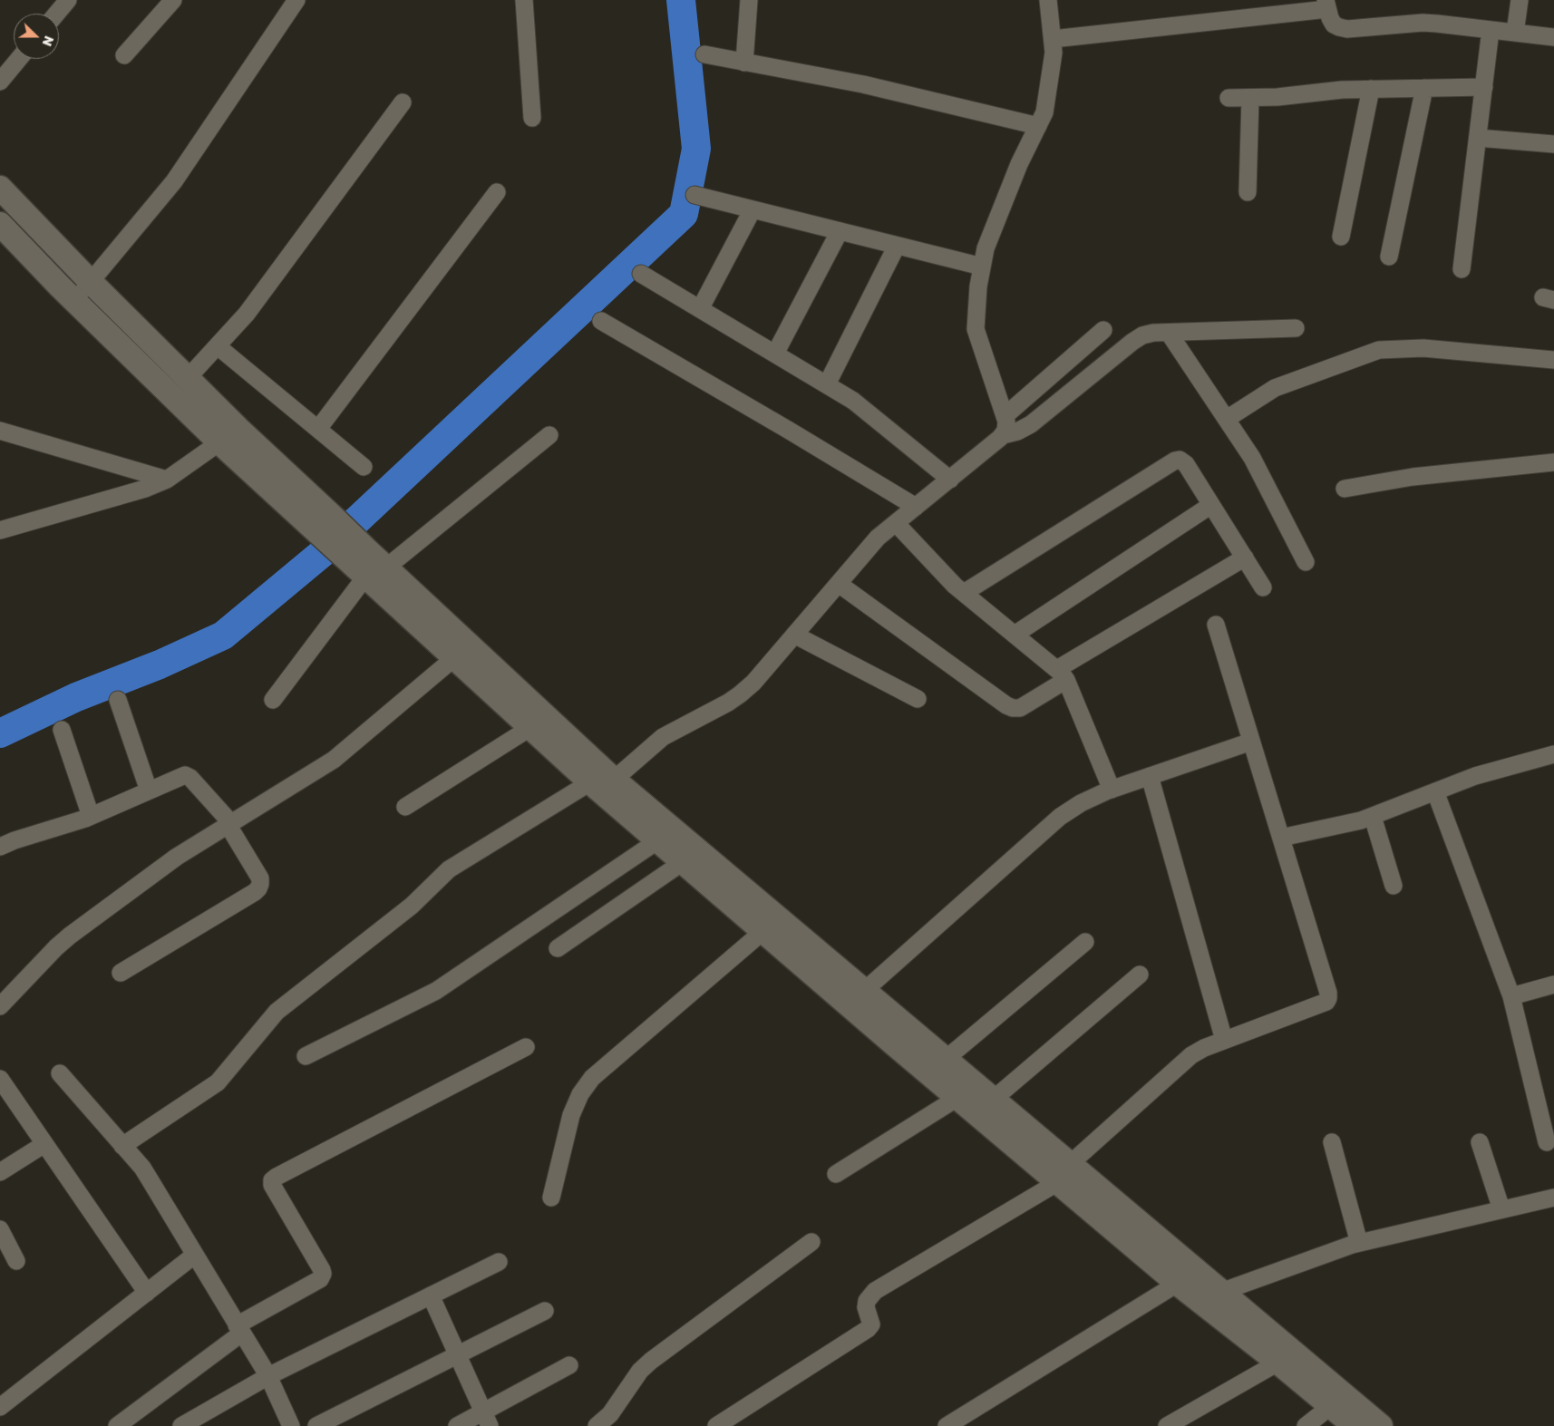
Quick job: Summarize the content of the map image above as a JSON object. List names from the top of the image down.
{
  "north": "right"
}
